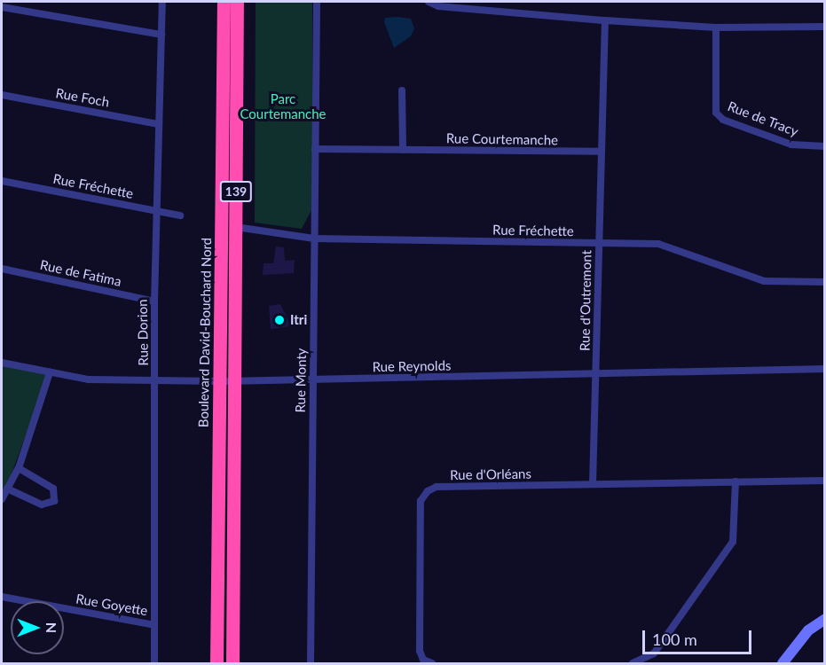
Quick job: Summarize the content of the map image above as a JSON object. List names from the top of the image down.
{
  "streets": {
    "highway": ["139", "Boulevard David-Bouchard Nord"],
    "street": [
      "Rue Foch",
      "Rue de Tracy",
      "Rue Courtemanche",
      "Rue Fréchette",
      "Rue de Fatima",
      "Rue d'Outremont",
      "Rue Dorion",
      "Rue Reynolds",
      "Rue Monty",
      "Rue d'Orléans",
      "Rue Goyette"
    ]
  },
  "crossings": [
    ["Rue Foch", "Rue Dorion"],
    ["Rue Courtemanche", "Rue d'Outremont"],
    ["Rue Courtemanche", "Rue Monty"],
    ["Rue Fréchette", "139"],
    ["Rue Fréchette", "Rue d'Outremont"],
    ["Rue Fréchette", "Rue Dorion"],
    ["Rue Fréchette", "Rue Monty"],
    ["139", "Rue Reynolds"],
    ["Rue de Fatima", "Rue Dorion"],
    ["Rue d'Outremont", "Rue Reynolds"],
    ["Rue d'Outremont", "Rue d'Orléans"],
    ["Rue Dorion", "Rue Reynolds"],
    ["Rue Dorion", "Rue Goyette"],
    ["Boulevard David-Bouchard Nord", "Rue Reynolds"],
    ["Rue Reynolds", "Rue Monty"]
  ],
  "parks": ["Parc Courtemanche"],
  "places": ["Itri"],
  "scale_bar": "100 m",
  "north": "right"
}
